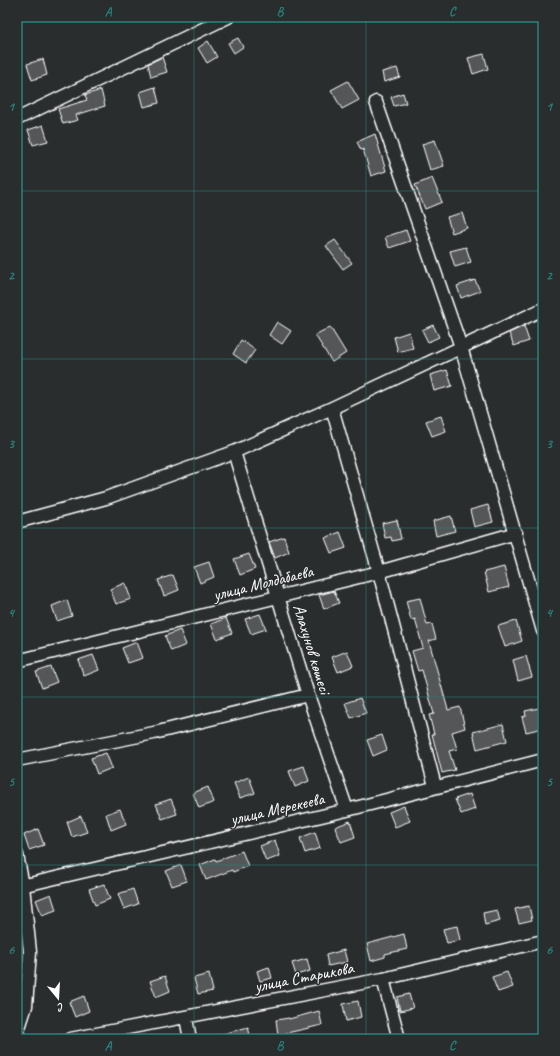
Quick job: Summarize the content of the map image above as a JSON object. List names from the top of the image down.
{
  "streets": {
    "street": [
      "улица Молдабаева",
      "Алахунов көшесі",
      "улица Мерекеева",
      "улица Старикова"
    ]
  },
  "crossings": [
    ["улица Молдабаева", "Алахунов көшесі"],
    ["Алахунов көшесі", "улица Мерекеева"]
  ],
  "north": "bottom",
  "grid": {
    "columns": ["A", "B", "C"],
    "rows": [
      "1",
      "2",
      "3",
      "4",
      "5",
      "6"
    ]
  }
}
